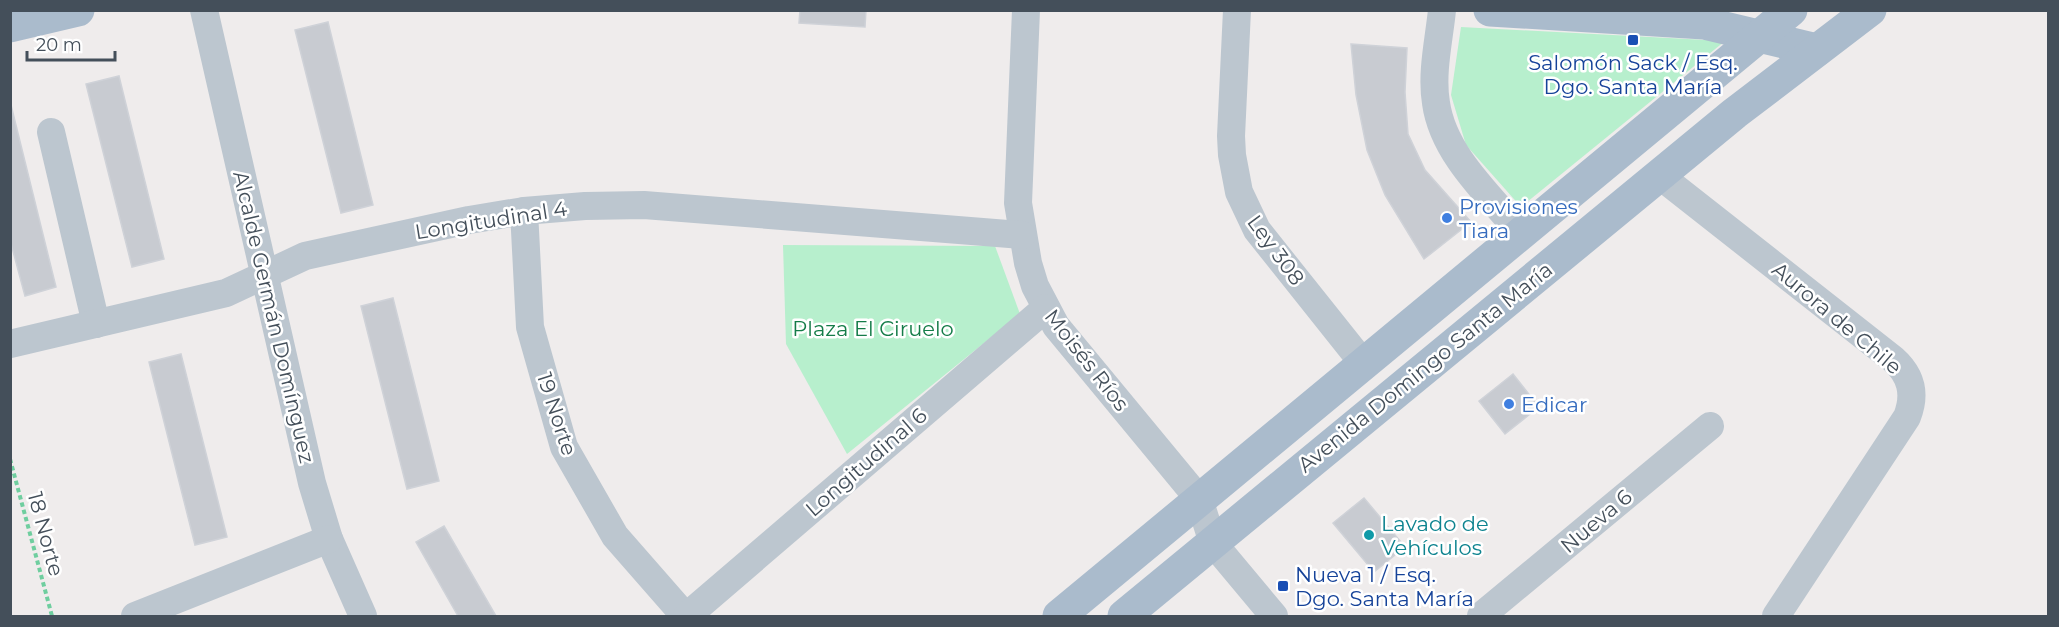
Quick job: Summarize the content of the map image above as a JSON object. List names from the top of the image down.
{
  "streets": {
    "main road": ["Avenida Domingo Santa María"],
    "street": [
      "Longitudinal 4",
      "Ley 308",
      "Alcalde Germán Domínguez",
      "Aurora de Chile",
      "Moisés Ríos",
      "19 Norte",
      "Longitudinal 6",
      "Nueva 6"
    ],
    "path": ["18 Norte"]
  },
  "crossings": [
    ["Longitudinal 4", "Alcalde Germán Domínguez"],
    ["Longitudinal 4", "Moisés Ríos"],
    ["Longitudinal 4", "19 Norte"],
    ["Ley 308", "Avenida Domingo Santa María"],
    ["Aurora de Chile", "Avenida Domingo Santa María"],
    ["Moisés Ríos", "Avenida Domingo Santa María"],
    ["Moisés Ríos", "Longitudinal 6"],
    ["19 Norte", "Longitudinal 6"]
  ],
  "parks": ["Plaza El Ciruelo"],
  "places": {
    "transit": ["Salomón Sack / Esq. Dgo. Santa María", "Nueva 1 / Esq. Dgo. Santa María"],
    "other": ["Provisiones Tiara", "Edicar", "Lavado de Vehículos"]
  },
  "scale_bar": "20 m"
}
